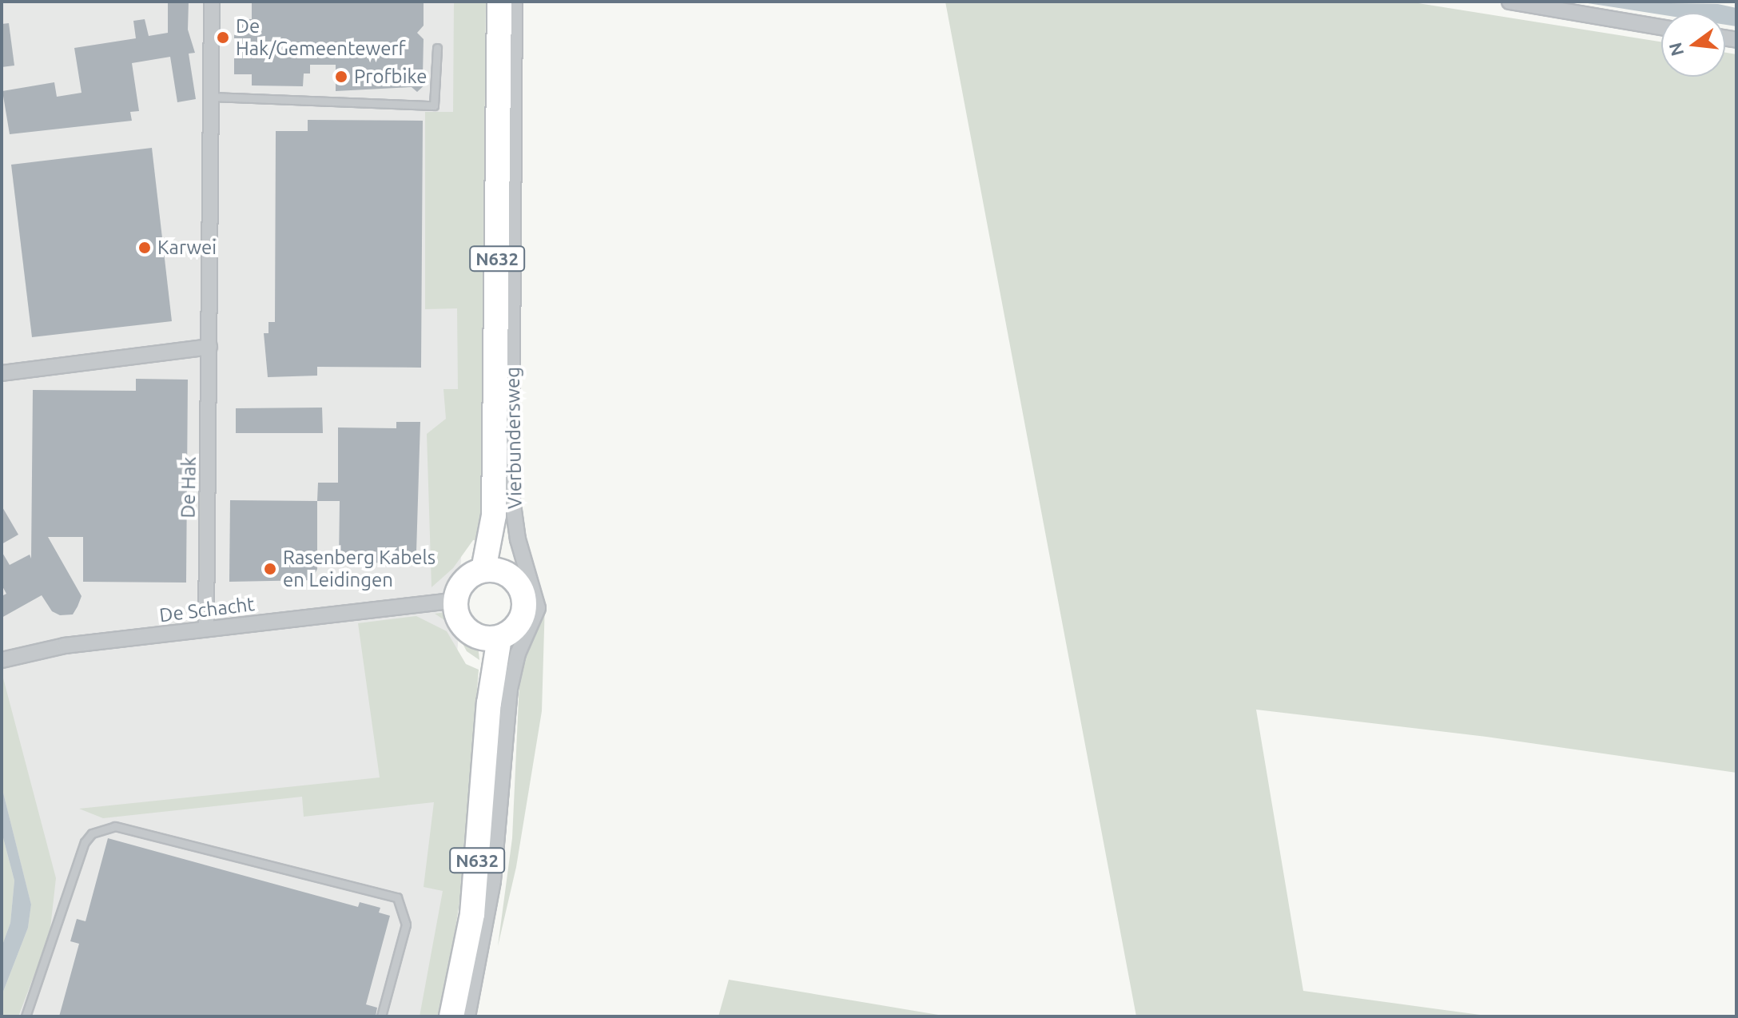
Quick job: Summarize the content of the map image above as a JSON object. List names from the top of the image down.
{
  "streets": {
    "main road": ["N632", "Vierbundersweg"],
    "street": ["De Hak", "De Schacht"]
  },
  "crossings": [
    ["N632", "Vierbundersweg"],
    ["N632", "De Schacht"],
    ["Vierbundersweg", "De Schacht"],
    ["De Hak", "De Schacht"]
  ],
  "places": [
    "De Hak/Gemeentewerf",
    "Profbike",
    "Karwei",
    "Rasenberg Kabels en Leidingen"
  ],
  "north": "left"
}
